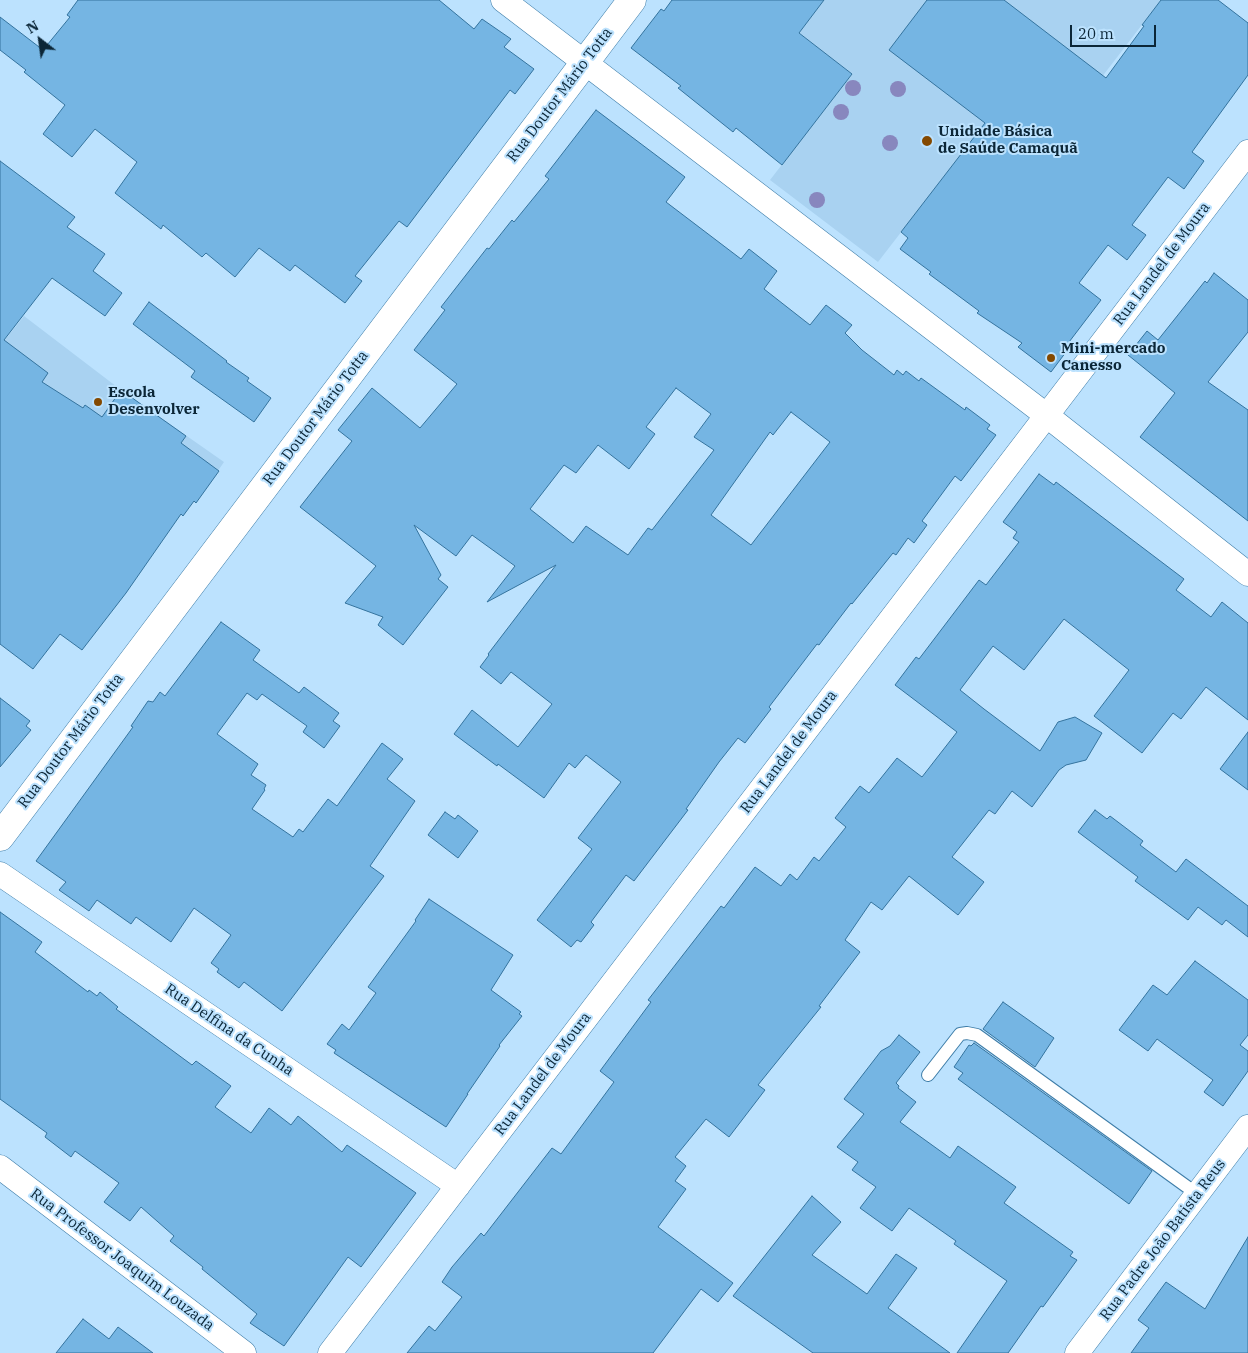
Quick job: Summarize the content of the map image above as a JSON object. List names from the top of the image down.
{
  "streets": {
    "street": [
      "Rua Doutor Mário Totta",
      "Rua Landel de Moura",
      "Rua Delfina da Cunha",
      "Rua Padre João Batista Reus",
      "Rua Professor Joaquim Louzada"
    ]
  },
  "crossings": [
    ["Rua Landel de Moura", "Rua Delfina da Cunha"]
  ],
  "places": ["Unidade Básica de Saúde Camaquã", "Mini-mercado Canesso", "Escola Desenvolver"],
  "scale_bar": "20 m",
  "north": "top left"
}
